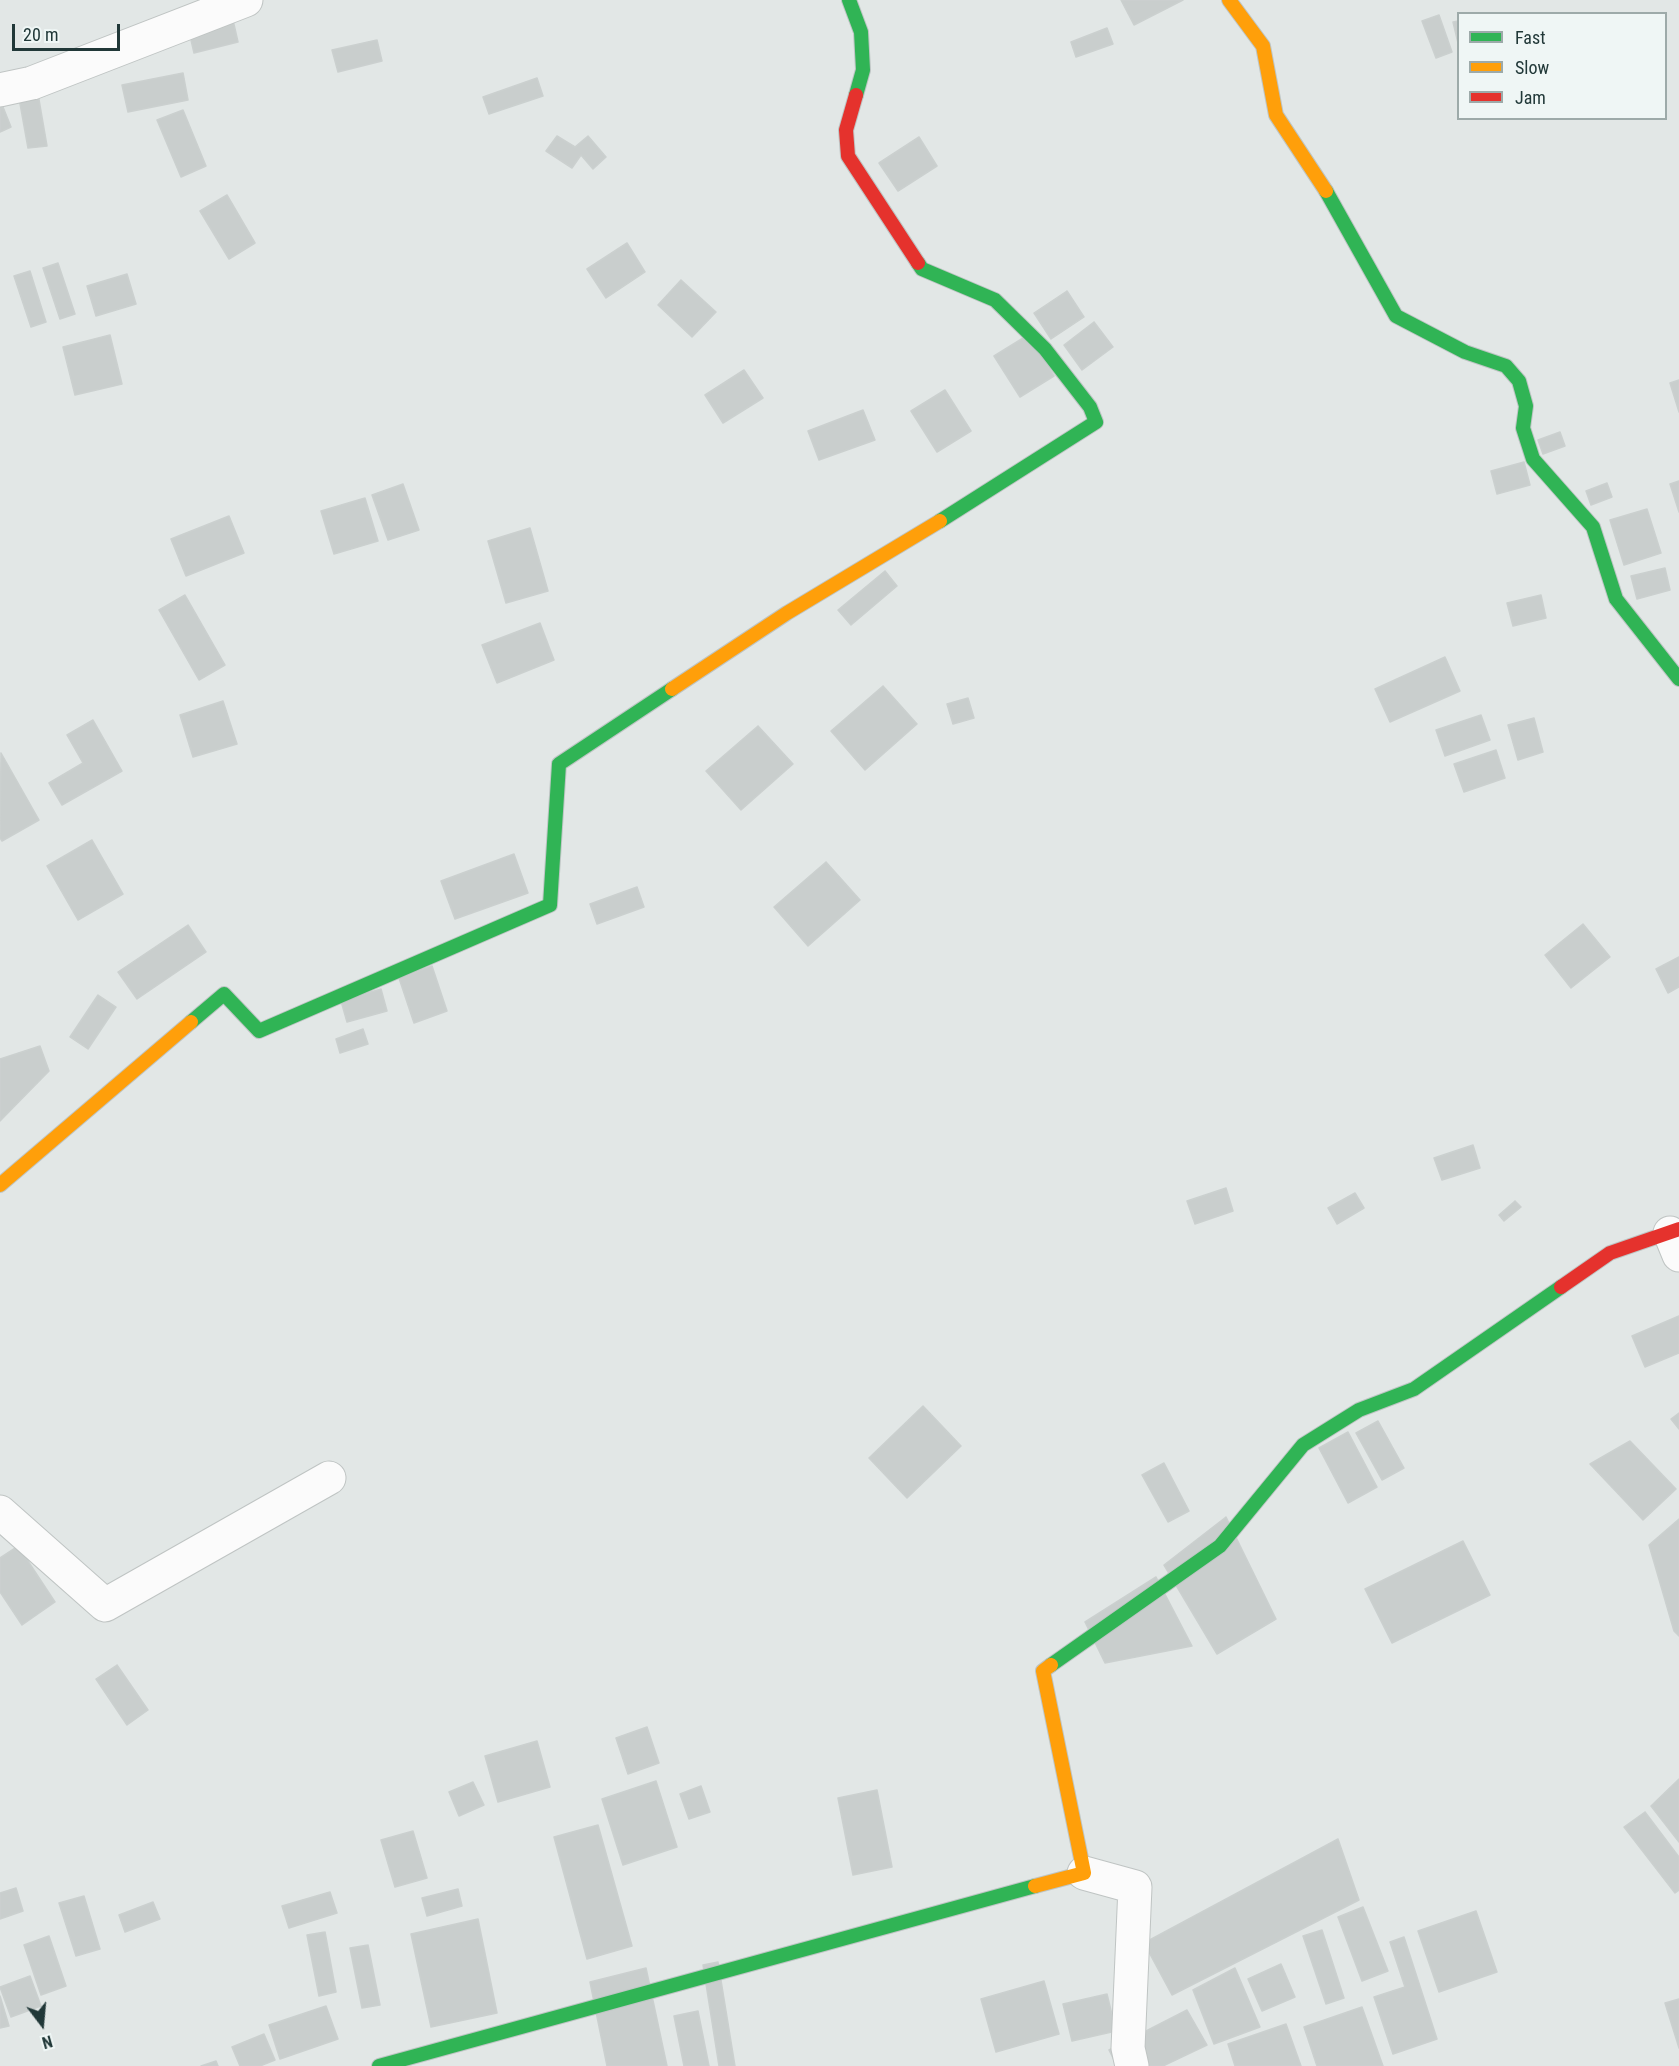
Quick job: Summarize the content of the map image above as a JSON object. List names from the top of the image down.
{
  "legend": ["Fast", "Slow", "Jam"],
  "scale_bar": "20 m",
  "north": "bottom"
}
